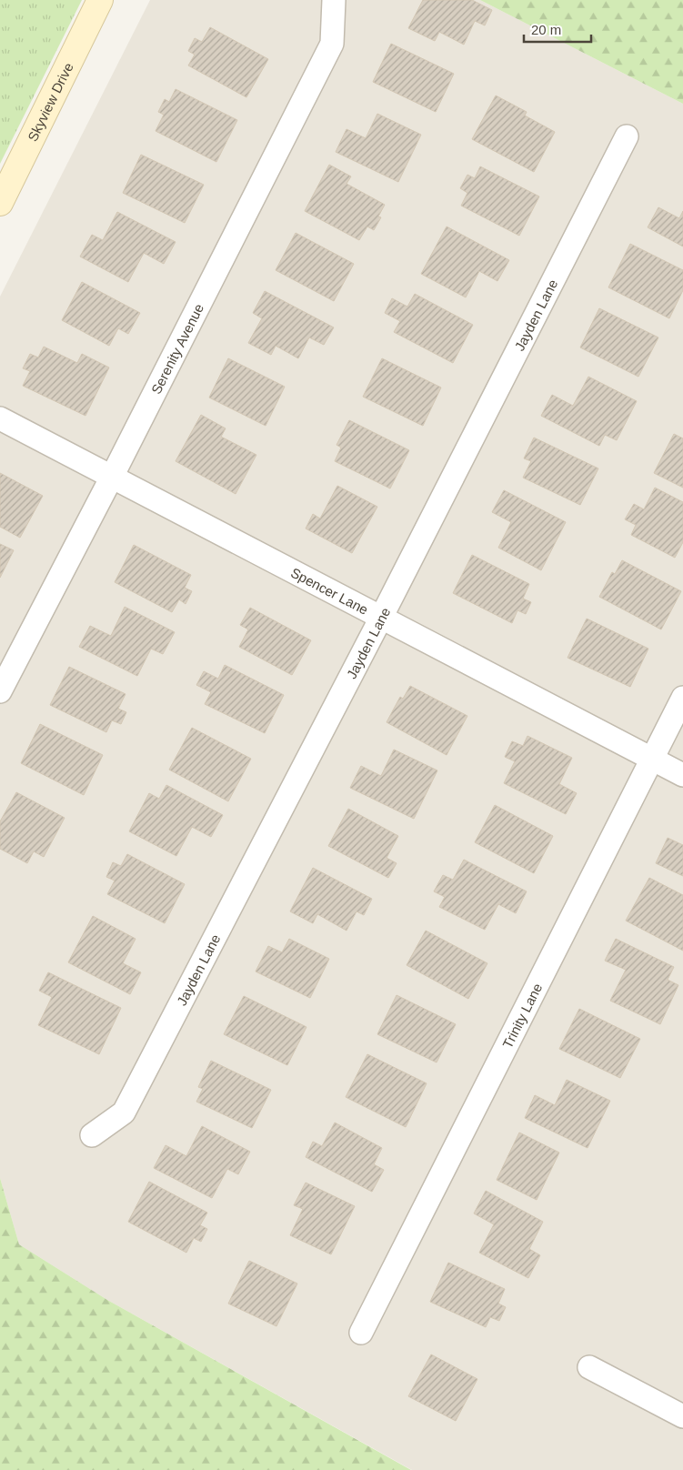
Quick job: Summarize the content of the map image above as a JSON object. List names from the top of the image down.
{
  "streets": {
    "street": [
      "Skyview Drive",
      "Jayden Lane",
      "Serenity Avenue",
      "Spencer Lane",
      "Trinity Lane"
    ]
  },
  "crossings": [
    ["Jayden Lane", "Spencer Lane"],
    ["Serenity Avenue", "Spencer Lane"],
    ["Spencer Lane", "Trinity Lane"]
  ],
  "scale_bar": "20 m"
}
